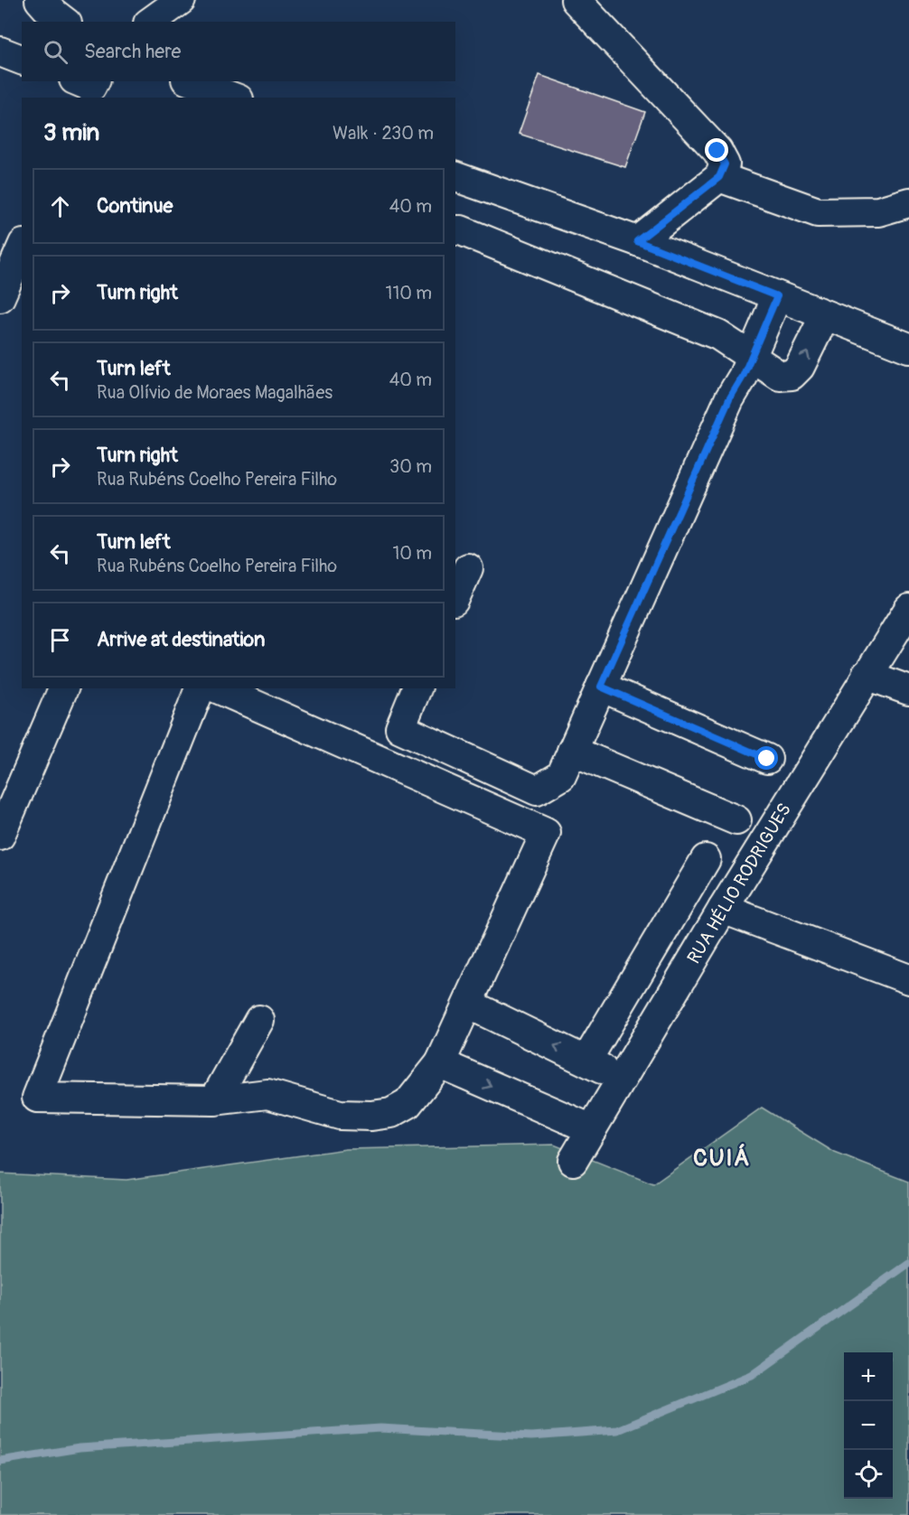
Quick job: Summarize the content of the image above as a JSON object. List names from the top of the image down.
{
  "streets": {
    "street": ["RUA HÉLIO RODRIGUES"]
  },
  "districts": ["CUIÁ"],
  "page": {
    "search": "Search here",
    "heading": ["3 min", "Walk · 230 m"],
    "list": [
      ["Continue", "40 m"],
      ["Turn right", "110 m"],
      ["Turn left", "Rua Olívio de Moraes Magalhães", "40 m"],
      ["Turn right", "Rua Rubéns Coelho Pereira Filho", "30 m"],
      ["Turn left", "Rua Rubéns Coelho Pereira Filho", "10 m"],
      "Arrive at destination"
    ],
    "map_buttons": ["+", "−"]
  }
}
